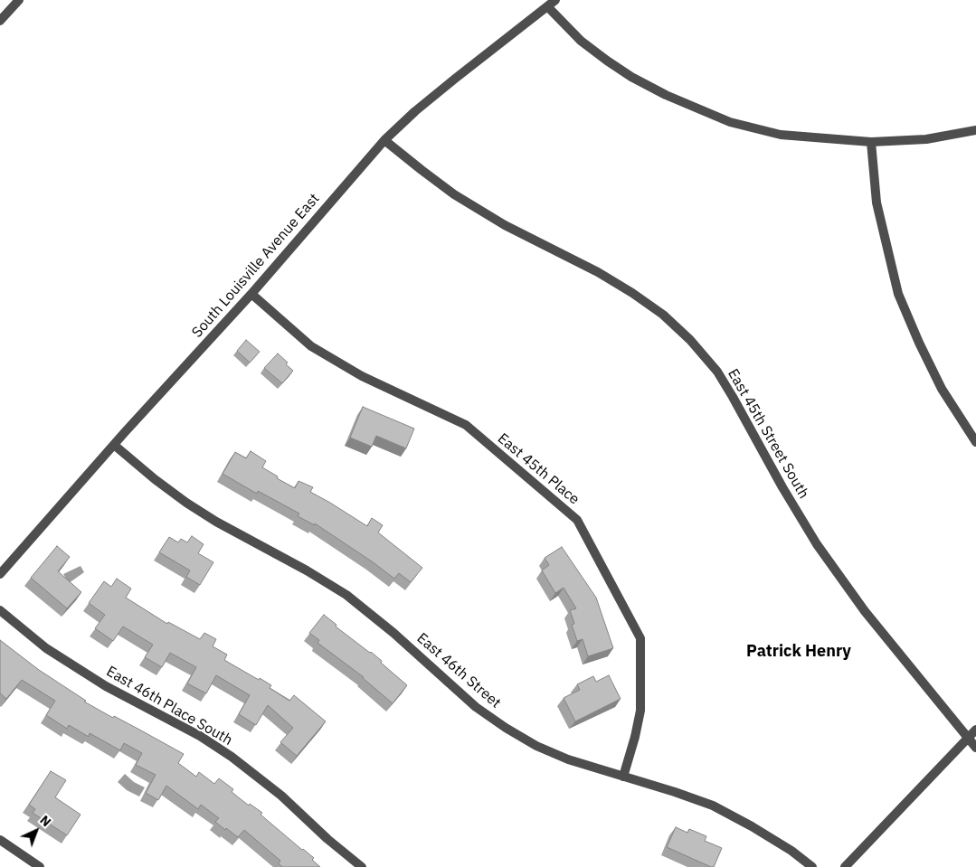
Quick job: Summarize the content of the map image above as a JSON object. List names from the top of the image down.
{
  "streets": {
    "street": [
      "South Louisville Avenue East",
      "East 45th Street South",
      "East 45th Place",
      "East 46th Street",
      "East 46th Place South"
    ]
  },
  "crossings": [
    ["South Louisville Avenue East", "East 45th Street South"],
    ["South Louisville Avenue East", "East 45th Place"],
    ["South Louisville Avenue East", "East 46th Street"],
    ["East 45th Place", "East 46th Street"]
  ],
  "districts": ["Patrick Henry"],
  "north": "top right"
}
